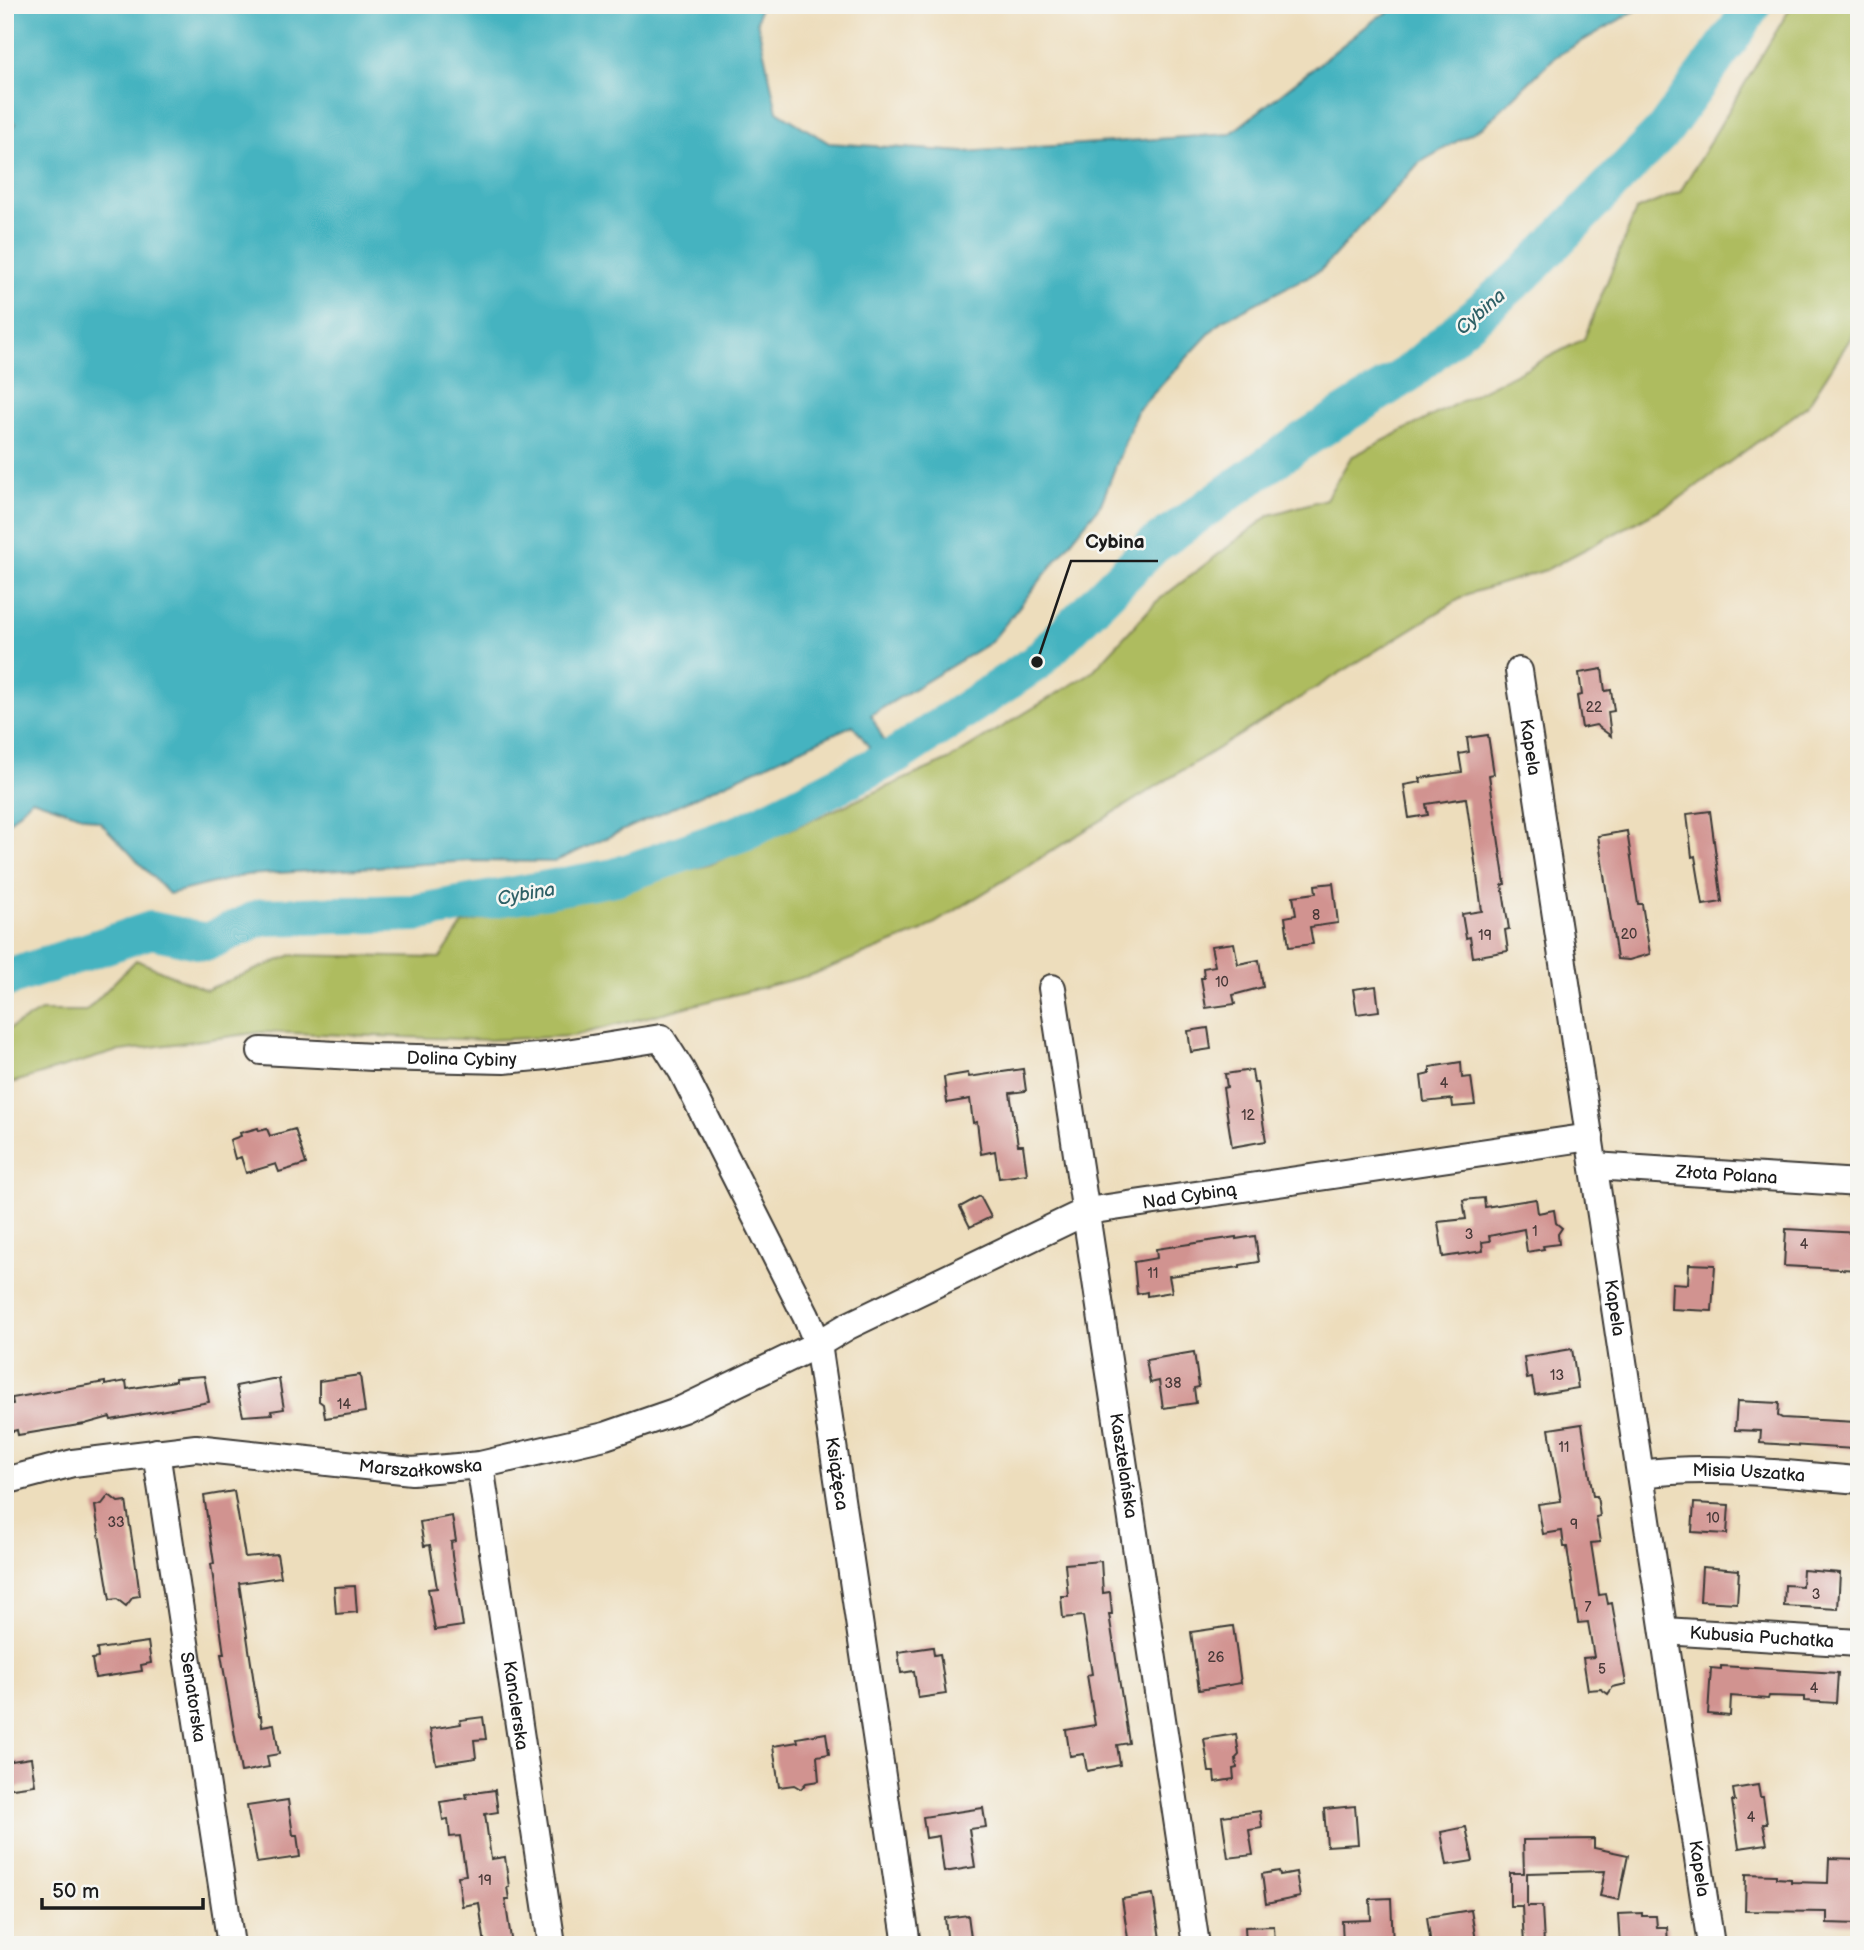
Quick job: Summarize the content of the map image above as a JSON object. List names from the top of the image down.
{
  "streets": {
    "street": [
      "Kapela",
      "Dolina Cybiny",
      "Złota Polana",
      "Nad Cybiną",
      "Marszałkowska",
      "Kasztelańska",
      "Misia Uszatka",
      "Książęca",
      "Kubusia Puchatka",
      "Senatorska",
      "Kanclerska"
    ]
  },
  "crossings": [
    ["Kapela", "Złota Polana"],
    ["Kapela", "Nad Cybiną"],
    ["Kapela", "Misia Uszatka"],
    ["Kapela", "Kubusia Puchatka"],
    ["Dolina Cybiny", "Książęca"],
    ["Nad Cybiną", "Marszałkowska"],
    ["Nad Cybiną", "Kasztelańska"],
    ["Nad Cybiną", "Książęca"],
    ["Marszałkowska", "Książęca"],
    ["Marszałkowska", "Senatorska"],
    ["Marszałkowska", "Kanclerska"]
  ],
  "water": ["Cybina"],
  "places": ["Cybina"],
  "house_numbers": [
    "22",
    "8",
    "20",
    "19",
    "10",
    "4",
    "12",
    "1",
    "3",
    "4",
    "11",
    "13",
    "38",
    "14",
    "11",
    "10",
    "33",
    "9",
    "3",
    "7",
    "26",
    "5",
    "4",
    "4",
    "19"
  ],
  "scale_bar": "50 m"
}
